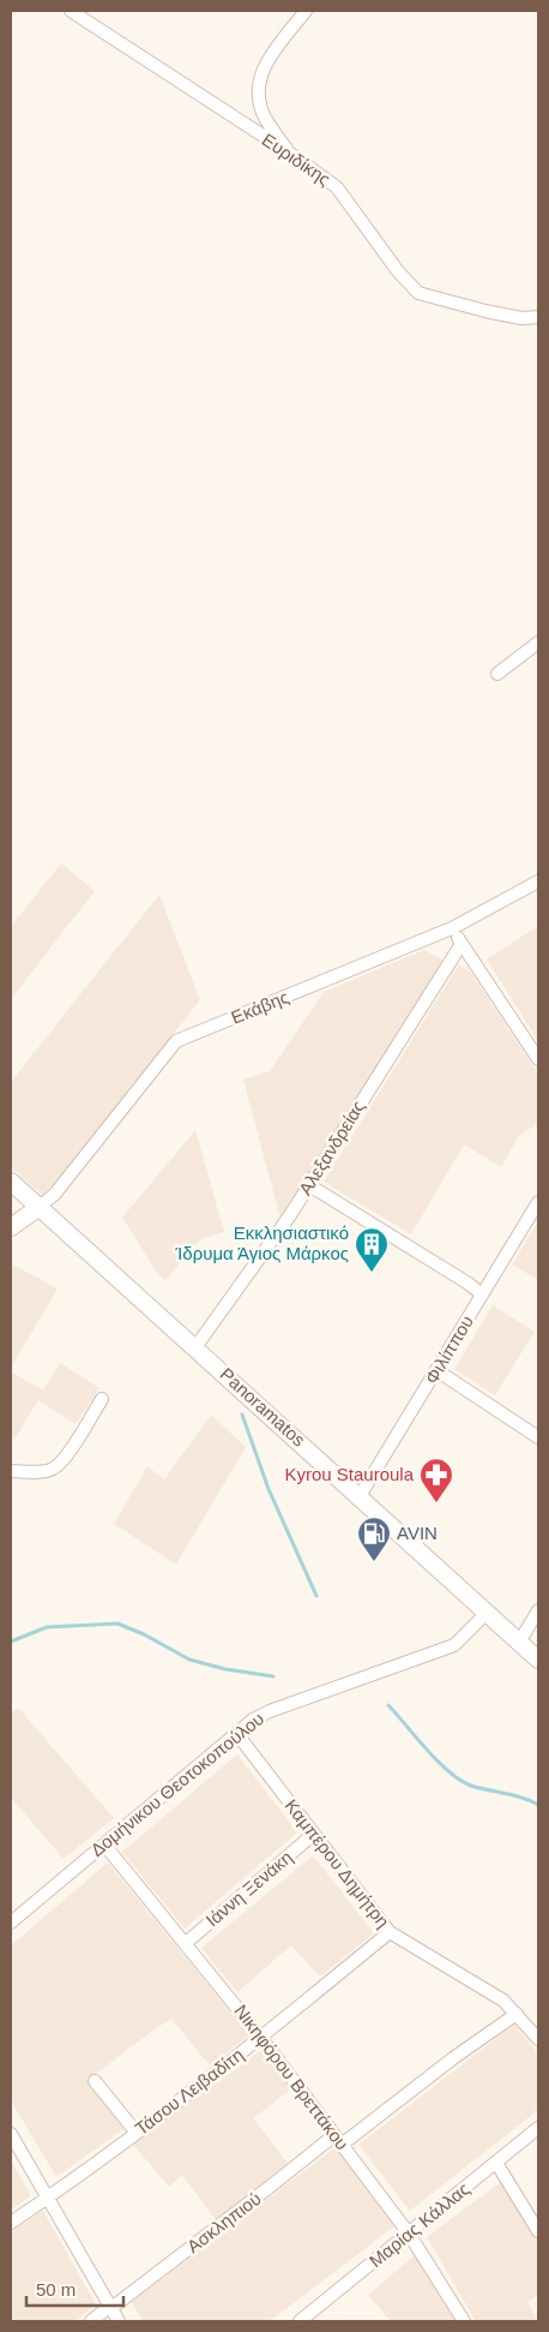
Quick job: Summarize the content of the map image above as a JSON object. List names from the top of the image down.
{
  "streets": {
    "main road": ["Panoramatos"],
    "street": [
      "Ευριδίκης",
      "Εκάβης",
      "Αλεξανδρείας",
      "Φιλίππου",
      "Δομήνικου Θεοτοκοπούλου",
      "Καμπέρου Δημήτρη",
      "Ιάννη Ξενάκη",
      "Νικηφόρου Βρεττάκου",
      "Τάσου Λειβαδίτη",
      "Ασκληπιού",
      "Μαρίας Κάλλας"
    ]
  },
  "crossings": [
    ["Εκάβης", "Panoramatos"],
    ["Αλεξανδρείας", "Panoramatos"],
    ["Φιλίππου", "Panoramatos"],
    ["Panoramatos", "Δομήνικου Θεοτοκοπούλου"],
    ["Δομήνικου Θεοτοκοπούλου", "Καμπέρου Δημήτρη"],
    ["Δομήνικου Θεοτοκοπούλου", "Νικηφόρου Βρεττάκου"],
    ["Καμπέρου Δημήτρη", "Ιάννη Ξενάκη"],
    ["Καμπέρου Δημήτρη", "Τάσου Λειβαδίτη"],
    ["Καμπέρου Δημήτρη", "Ασκληπιού"],
    ["Ιάννη Ξενάκη", "Νικηφόρου Βρεττάκου"],
    ["Νικηφόρου Βρεττάκου", "Τάσου Λειβαδίτη"],
    ["Νικηφόρου Βρεττάκου", "Ασκληπιού"],
    ["Νικηφόρου Βρεττάκου", "Μαρίας Κάλλας"]
  ],
  "places": {
    "building": ["Εκκλησιαστικό Ίδρυμα Άγιος Μάρκος"],
    "pharmacy": ["Kyrou Stauroula"],
    "fuel station": ["AVIN"]
  },
  "scale_bar": "50 m"
}
